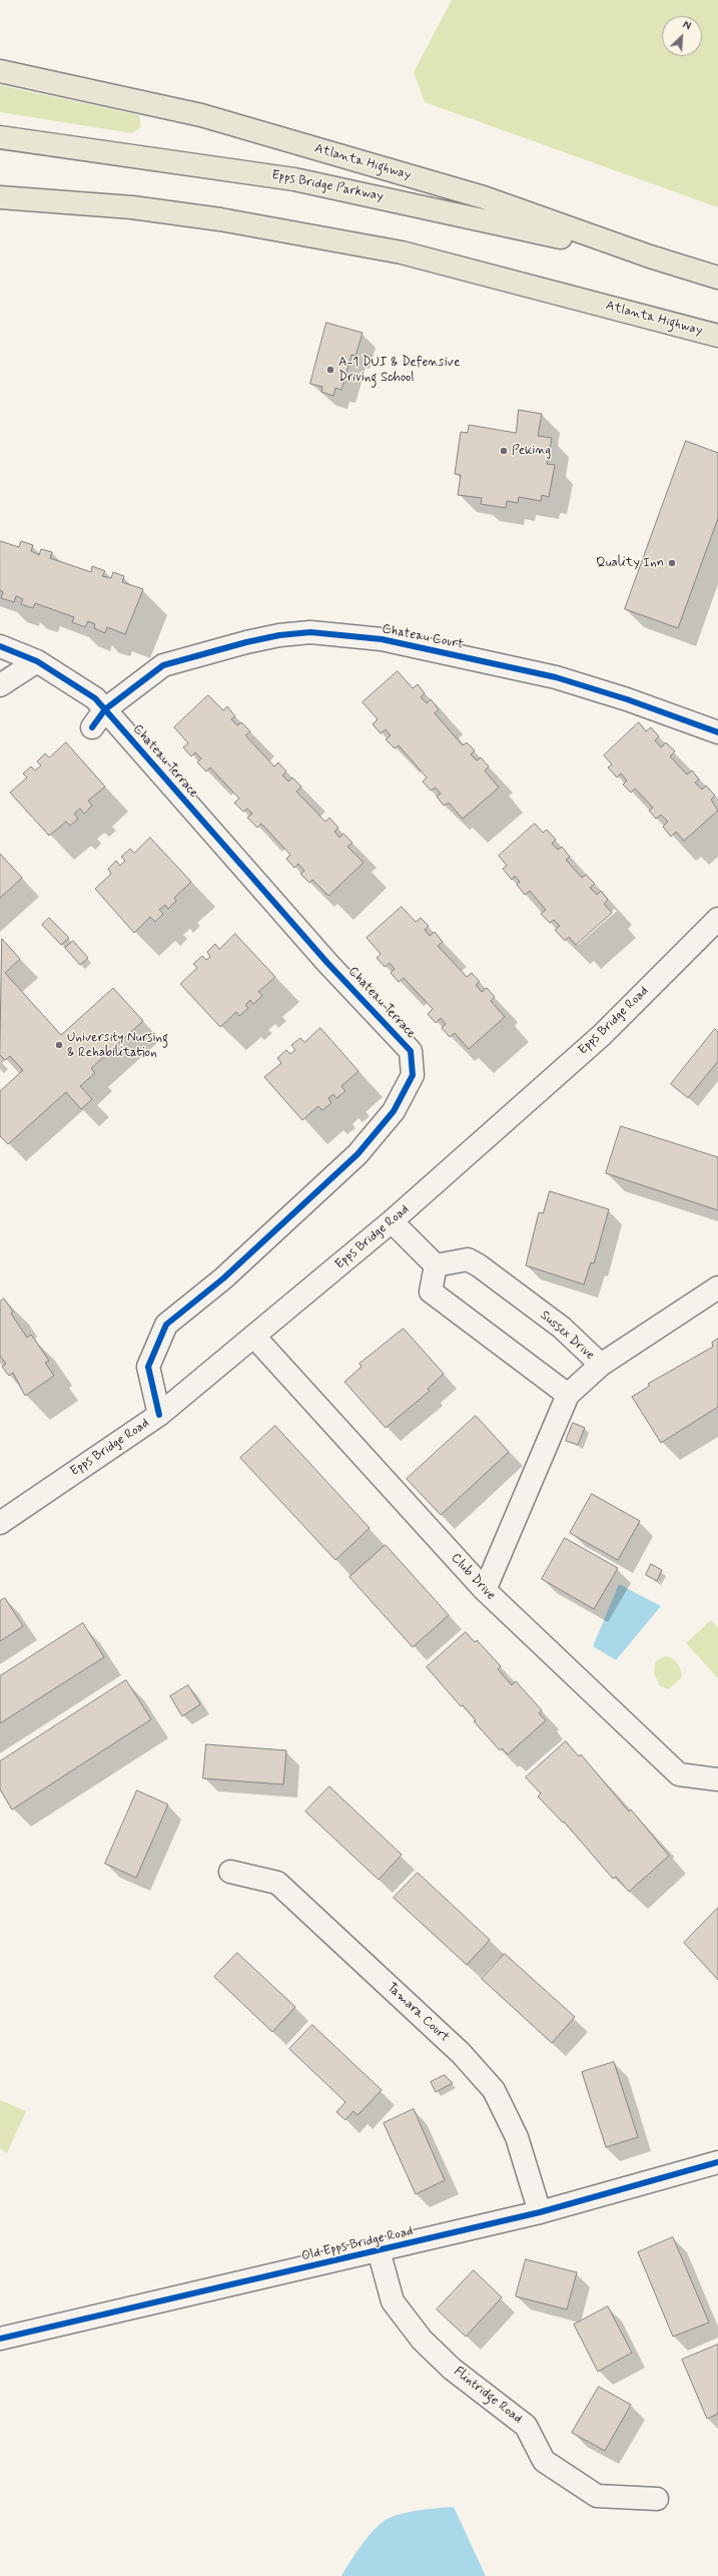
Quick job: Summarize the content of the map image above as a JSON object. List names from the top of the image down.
{
  "streets": {
    "main road": ["Atlanta Highway", "Epps Bridge Parkway"],
    "street": [
      "Chateau Court",
      "Chateau Terrace",
      "Epps Bridge Road",
      "Sussex Drive",
      "Club Drive",
      "Tamara Court",
      "Old Epps Bridge Road",
      "Flintridge Road"
    ]
  },
  "crossings": [
    ["Atlanta Highway", "Epps Bridge Parkway"],
    ["Chateau Court", "Chateau Terrace"],
    ["Chateau Terrace", "Epps Bridge Road"],
    ["Epps Bridge Road", "Club Drive"],
    ["Tamara Court", "Old Epps Bridge Road"],
    ["Old Epps Bridge Road", "Flintridge Road"]
  ],
  "places": [
    "A-1 DUI & Defensive Driving School",
    "Peking",
    "Quality Inn",
    "University Nursing & Rehabilitation"
  ],
  "north": "top right"
}
